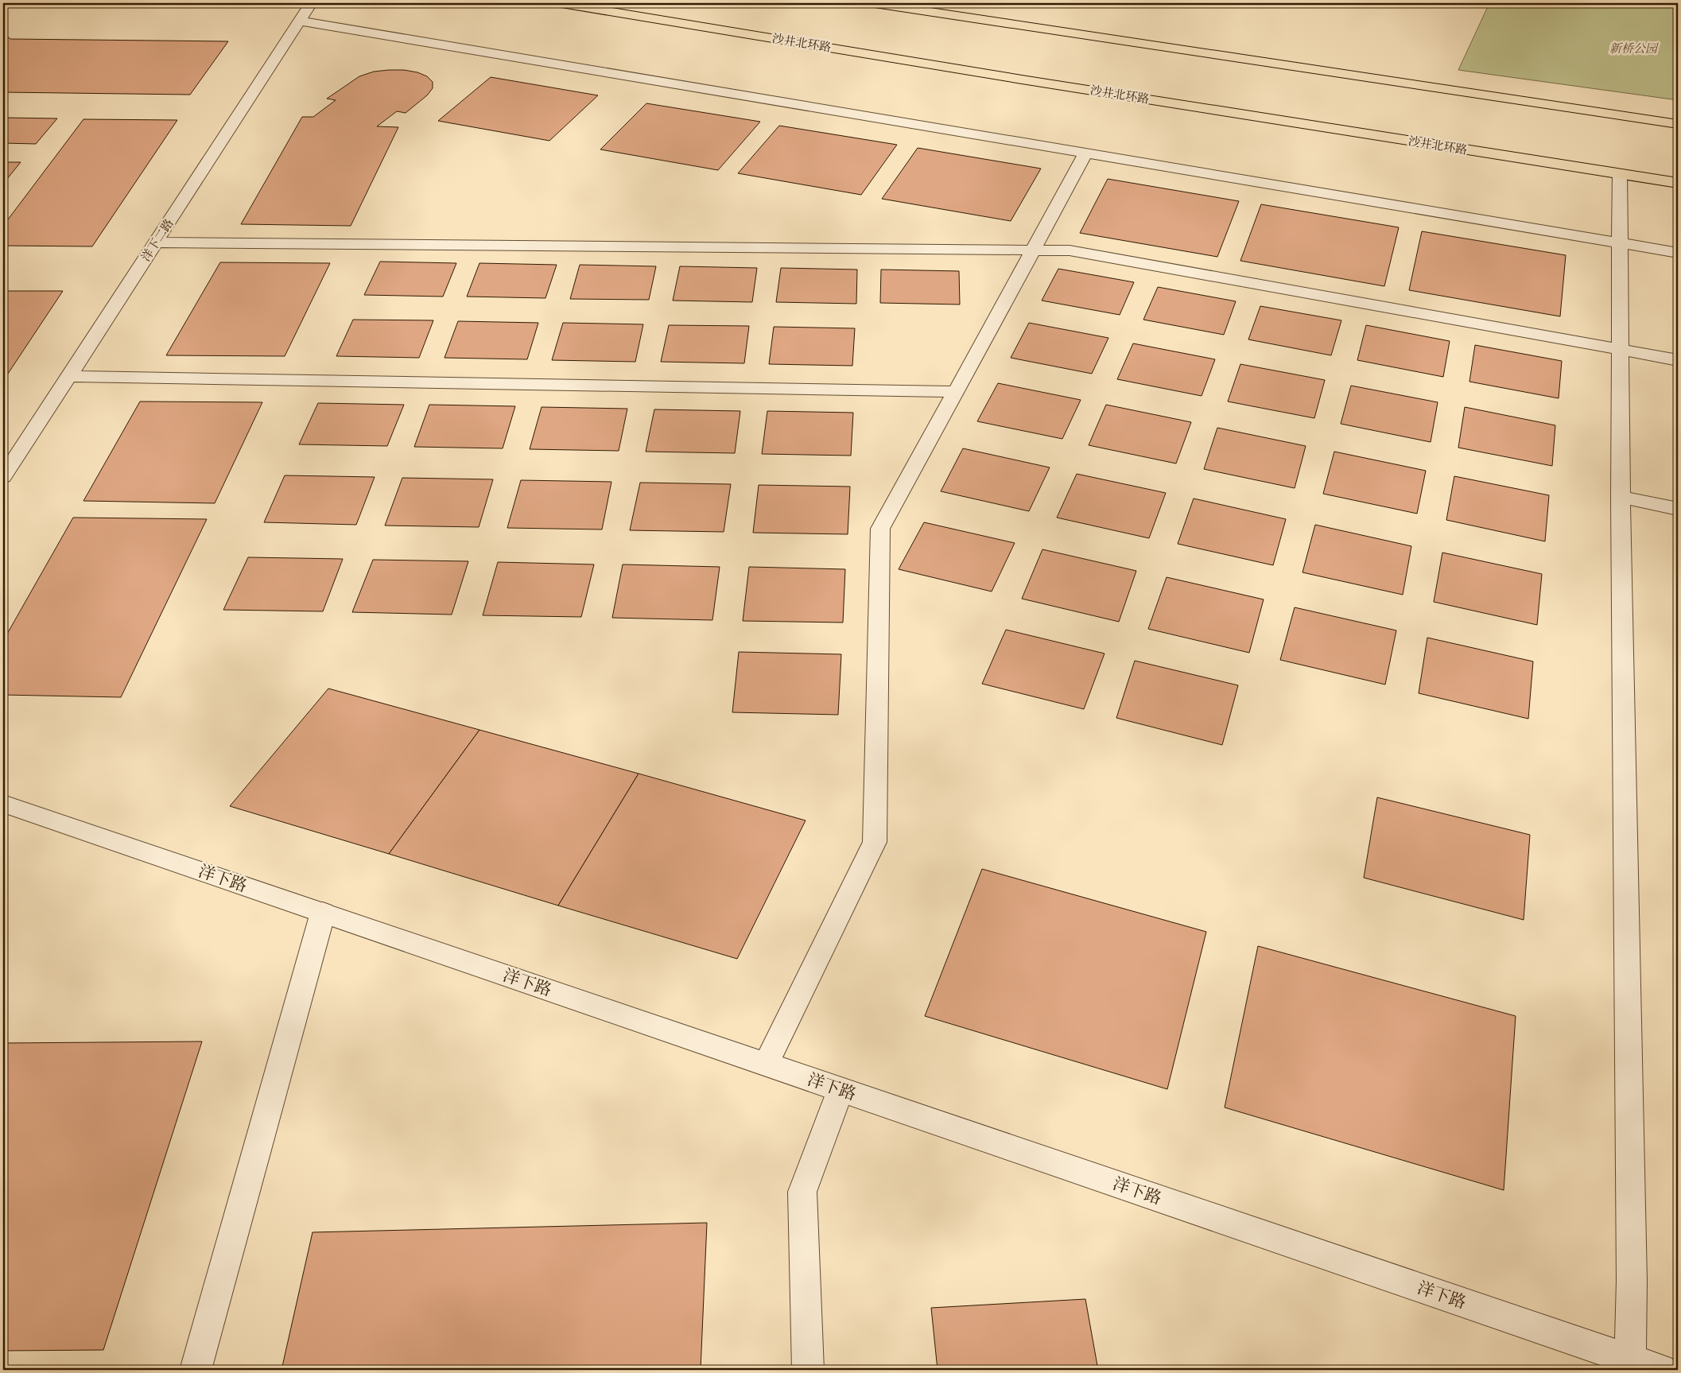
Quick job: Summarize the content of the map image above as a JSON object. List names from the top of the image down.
{
  "streets": {
    "main road": ["沙井北环路"],
    "street": ["洋下二路", "洋下路"]
  },
  "parks": ["新桥公园"]
}
